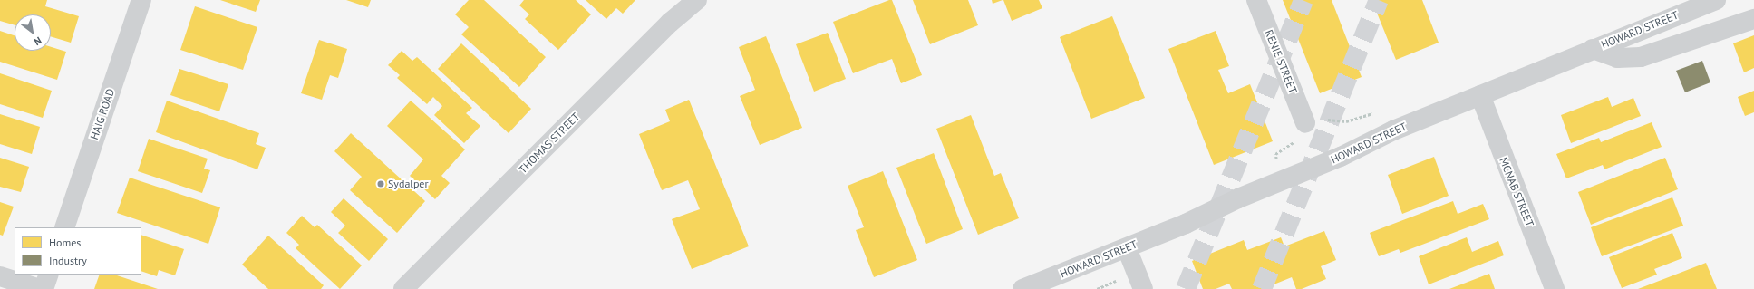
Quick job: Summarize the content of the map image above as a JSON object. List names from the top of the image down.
{
  "streets": {
    "street": [
      "HOWARD STREET",
      "RENIE STREET",
      "HAIG ROAD",
      "THOMAS STREET",
      "MCNAB STREET"
    ]
  },
  "crossings": [
    ["HOWARD STREET", "MCNAB STREET"]
  ],
  "places": ["Sydalper"],
  "legend": ["Homes", "Industry"],
  "north": "bottom right"
}
